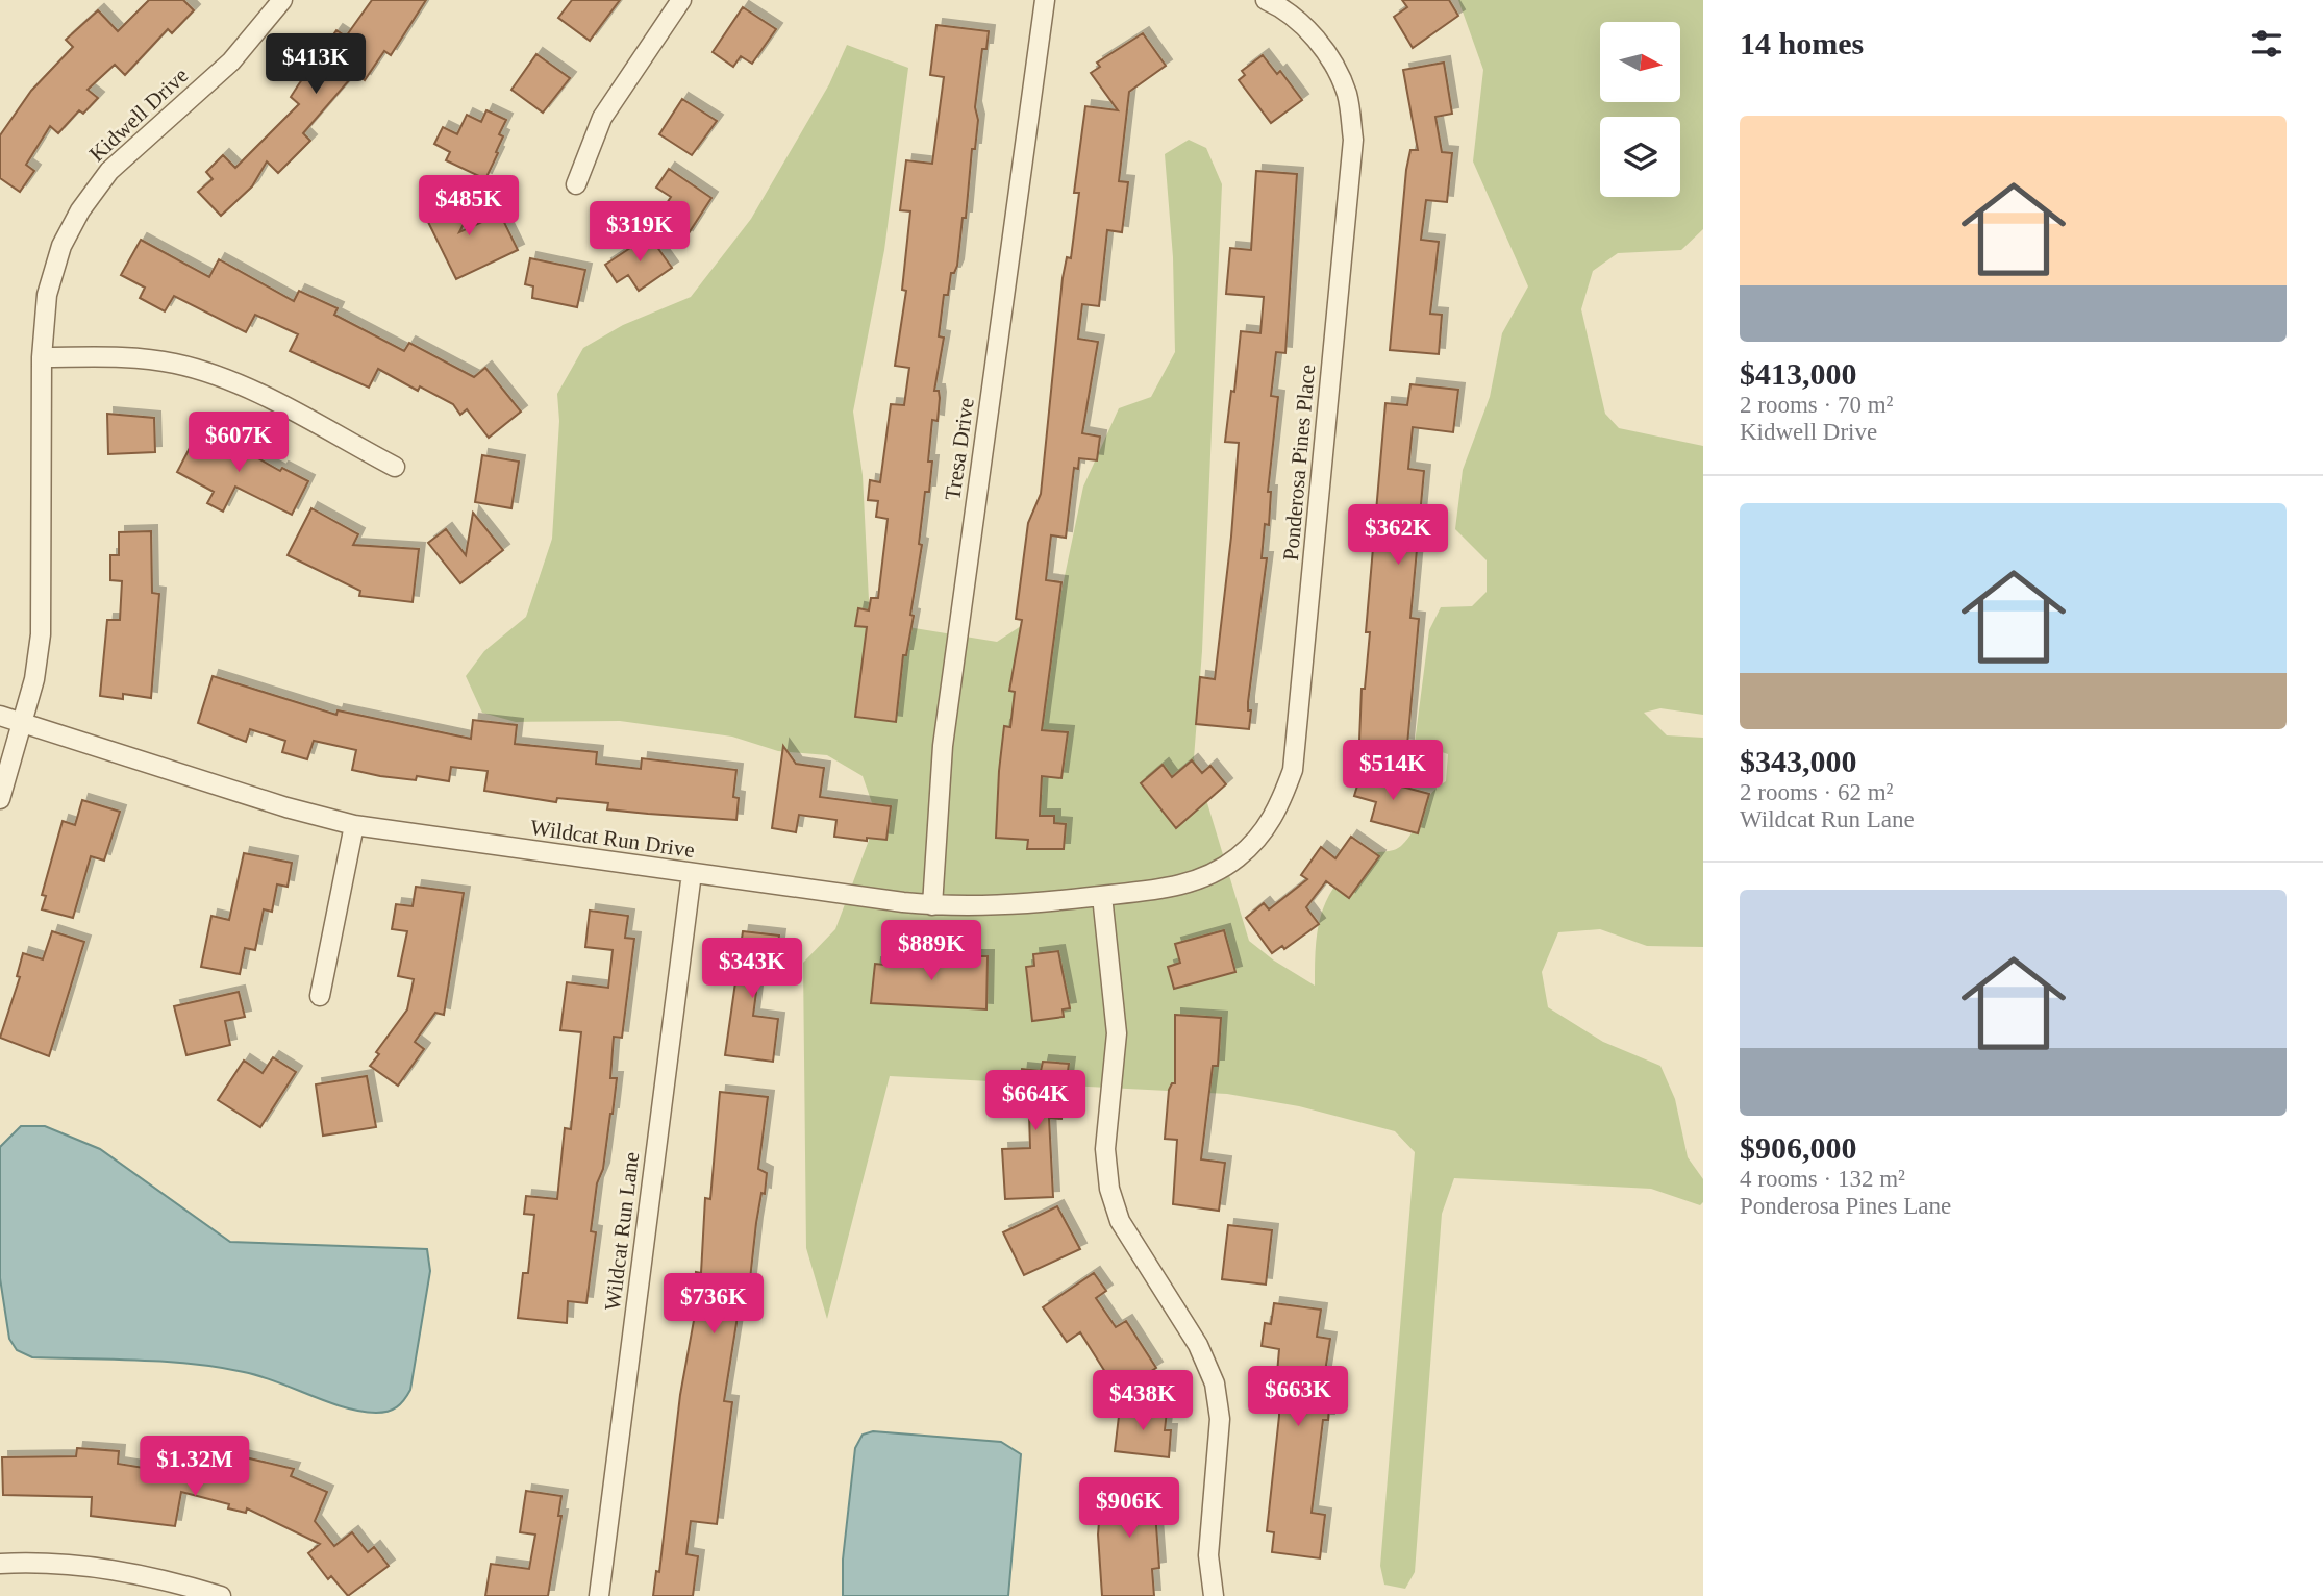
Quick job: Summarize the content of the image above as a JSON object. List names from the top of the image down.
{
  "streets": {
    "street": [
      "Kidwell Drive",
      "Tresa Drive",
      "Ponderosa Pines Place",
      "Wildcat Run Drive",
      "Wildcat Run Lane"
    ]
  },
  "crossings": [
    ["Kidwell Drive", "Wildcat Run Drive"],
    ["Tresa Drive", "Wildcat Run Drive"],
    ["Ponderosa Pines Place", "Wildcat Run Drive"],
    ["Wildcat Run Drive", "Wildcat Run Lane"]
  ],
  "north": "right",
  "page": {
    "heading": "14 homes",
    "price": [
      "$413K",
      "$485K",
      "$319K",
      "$607K",
      "$362K",
      "$514K",
      "$889K",
      "$343K",
      "$664K",
      "$736K",
      "$663K",
      "$438K",
      "$1.32M",
      "$906K"
    ],
    "list": [
      {
        "name": "$413,000",
        "note": "2 rooms · 70 m² · Kidwell Drive"
      },
      {
        "name": "$343,000",
        "note": "2 rooms · 62 m² · Wildcat Run Lane"
      },
      {
        "name": "$906,000",
        "note": "4 rooms · 132 m² · Ponderosa Pines Lane"
      }
    ]
  }
}
